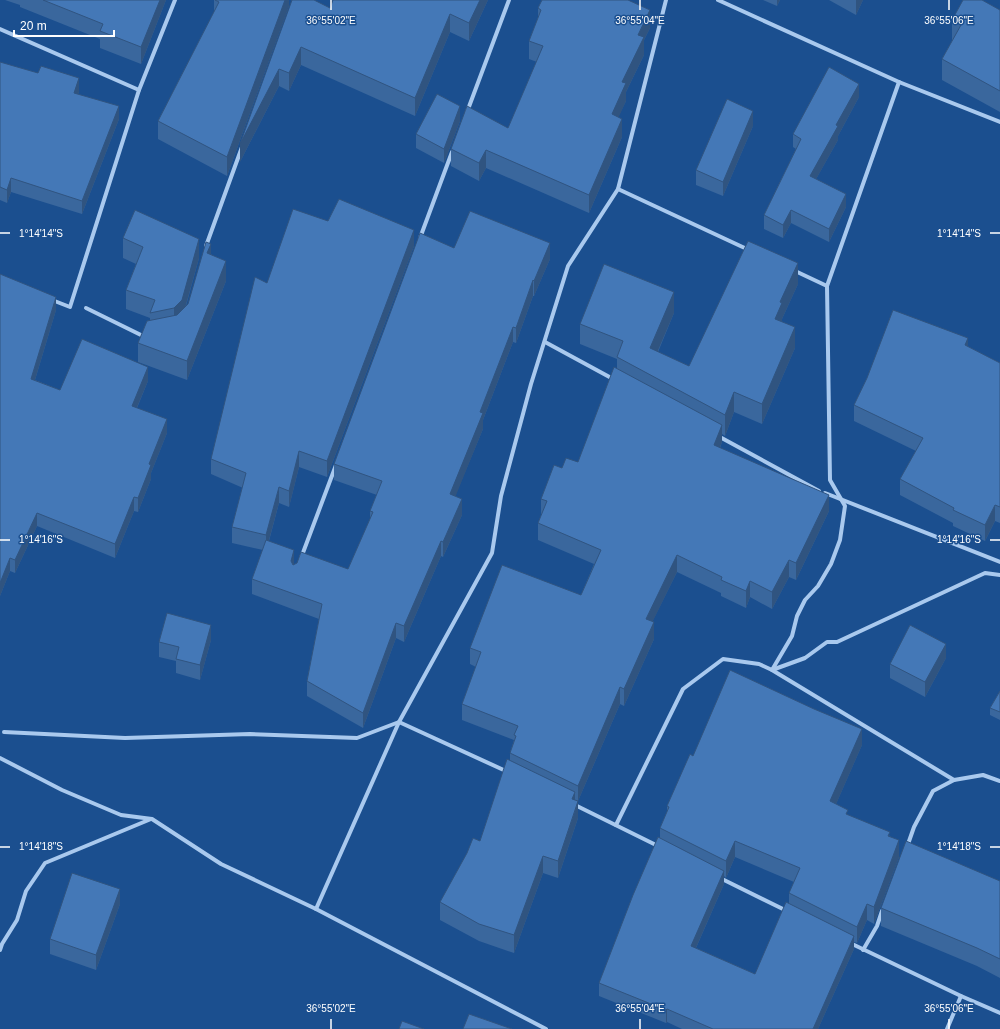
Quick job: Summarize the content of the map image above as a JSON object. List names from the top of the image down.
{
  "scale_bar": "20 m",
  "coordinates": [
    "36°55'02\"E",
    "36°55'04\"E",
    "36°55'06\"E",
    "1°14'14\"S",
    "1°14'16\"S",
    "1°14'18\"S"
  ]
}
